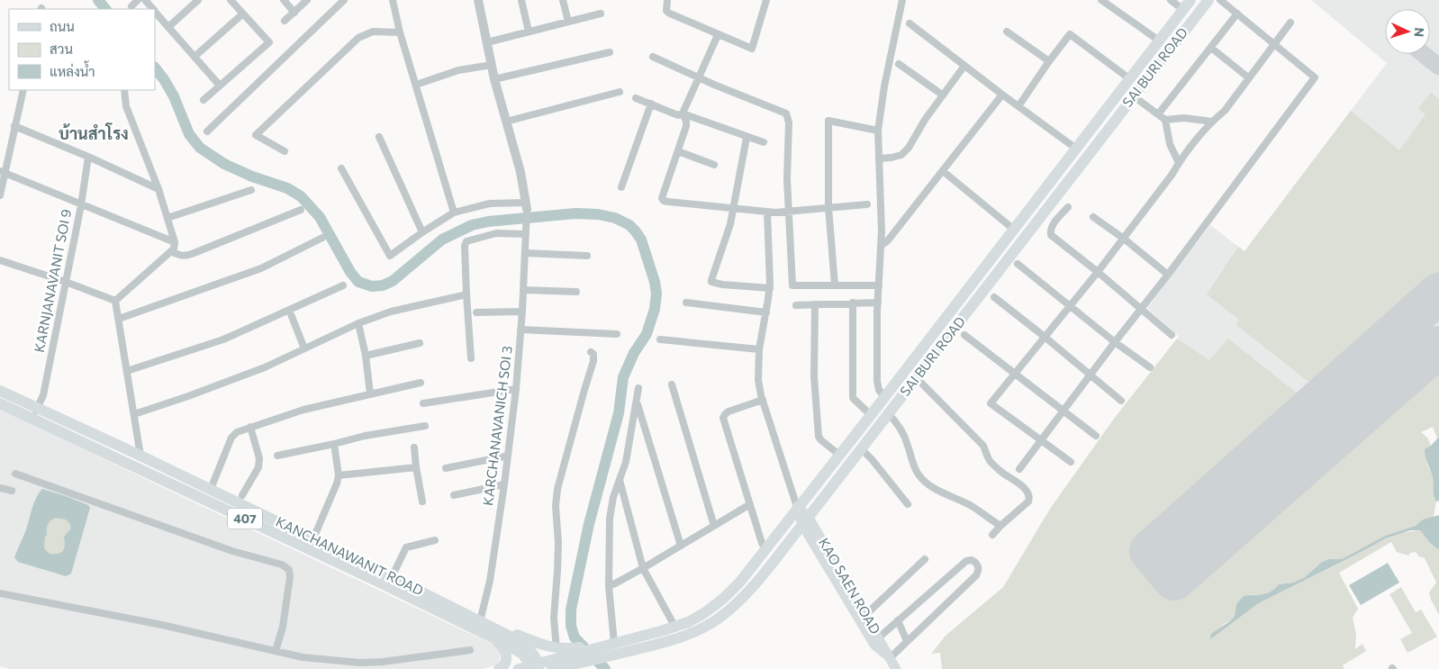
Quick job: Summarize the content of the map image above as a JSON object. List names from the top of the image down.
{
  "streets": {
    "main road": [
      "SAI BURI ROAD",
      "407",
      "KANCHANAWANIT ROAD",
      "KAO SAEN ROAD"
    ],
    "street": ["KARNJANAVANIT SOI 9", "KARCHANAVANICH SOI 3"]
  },
  "crossings": [
    ["SAI BURI ROAD", "KAO SAEN ROAD"],
    ["KARNJANAVANIT SOI 9", "KANCHANAWANIT ROAD"]
  ],
  "districts": ["บ้านสำโรง"],
  "legend": ["ถนน", "สวน", "แหล่งน้ำ"],
  "north": "right"
}
